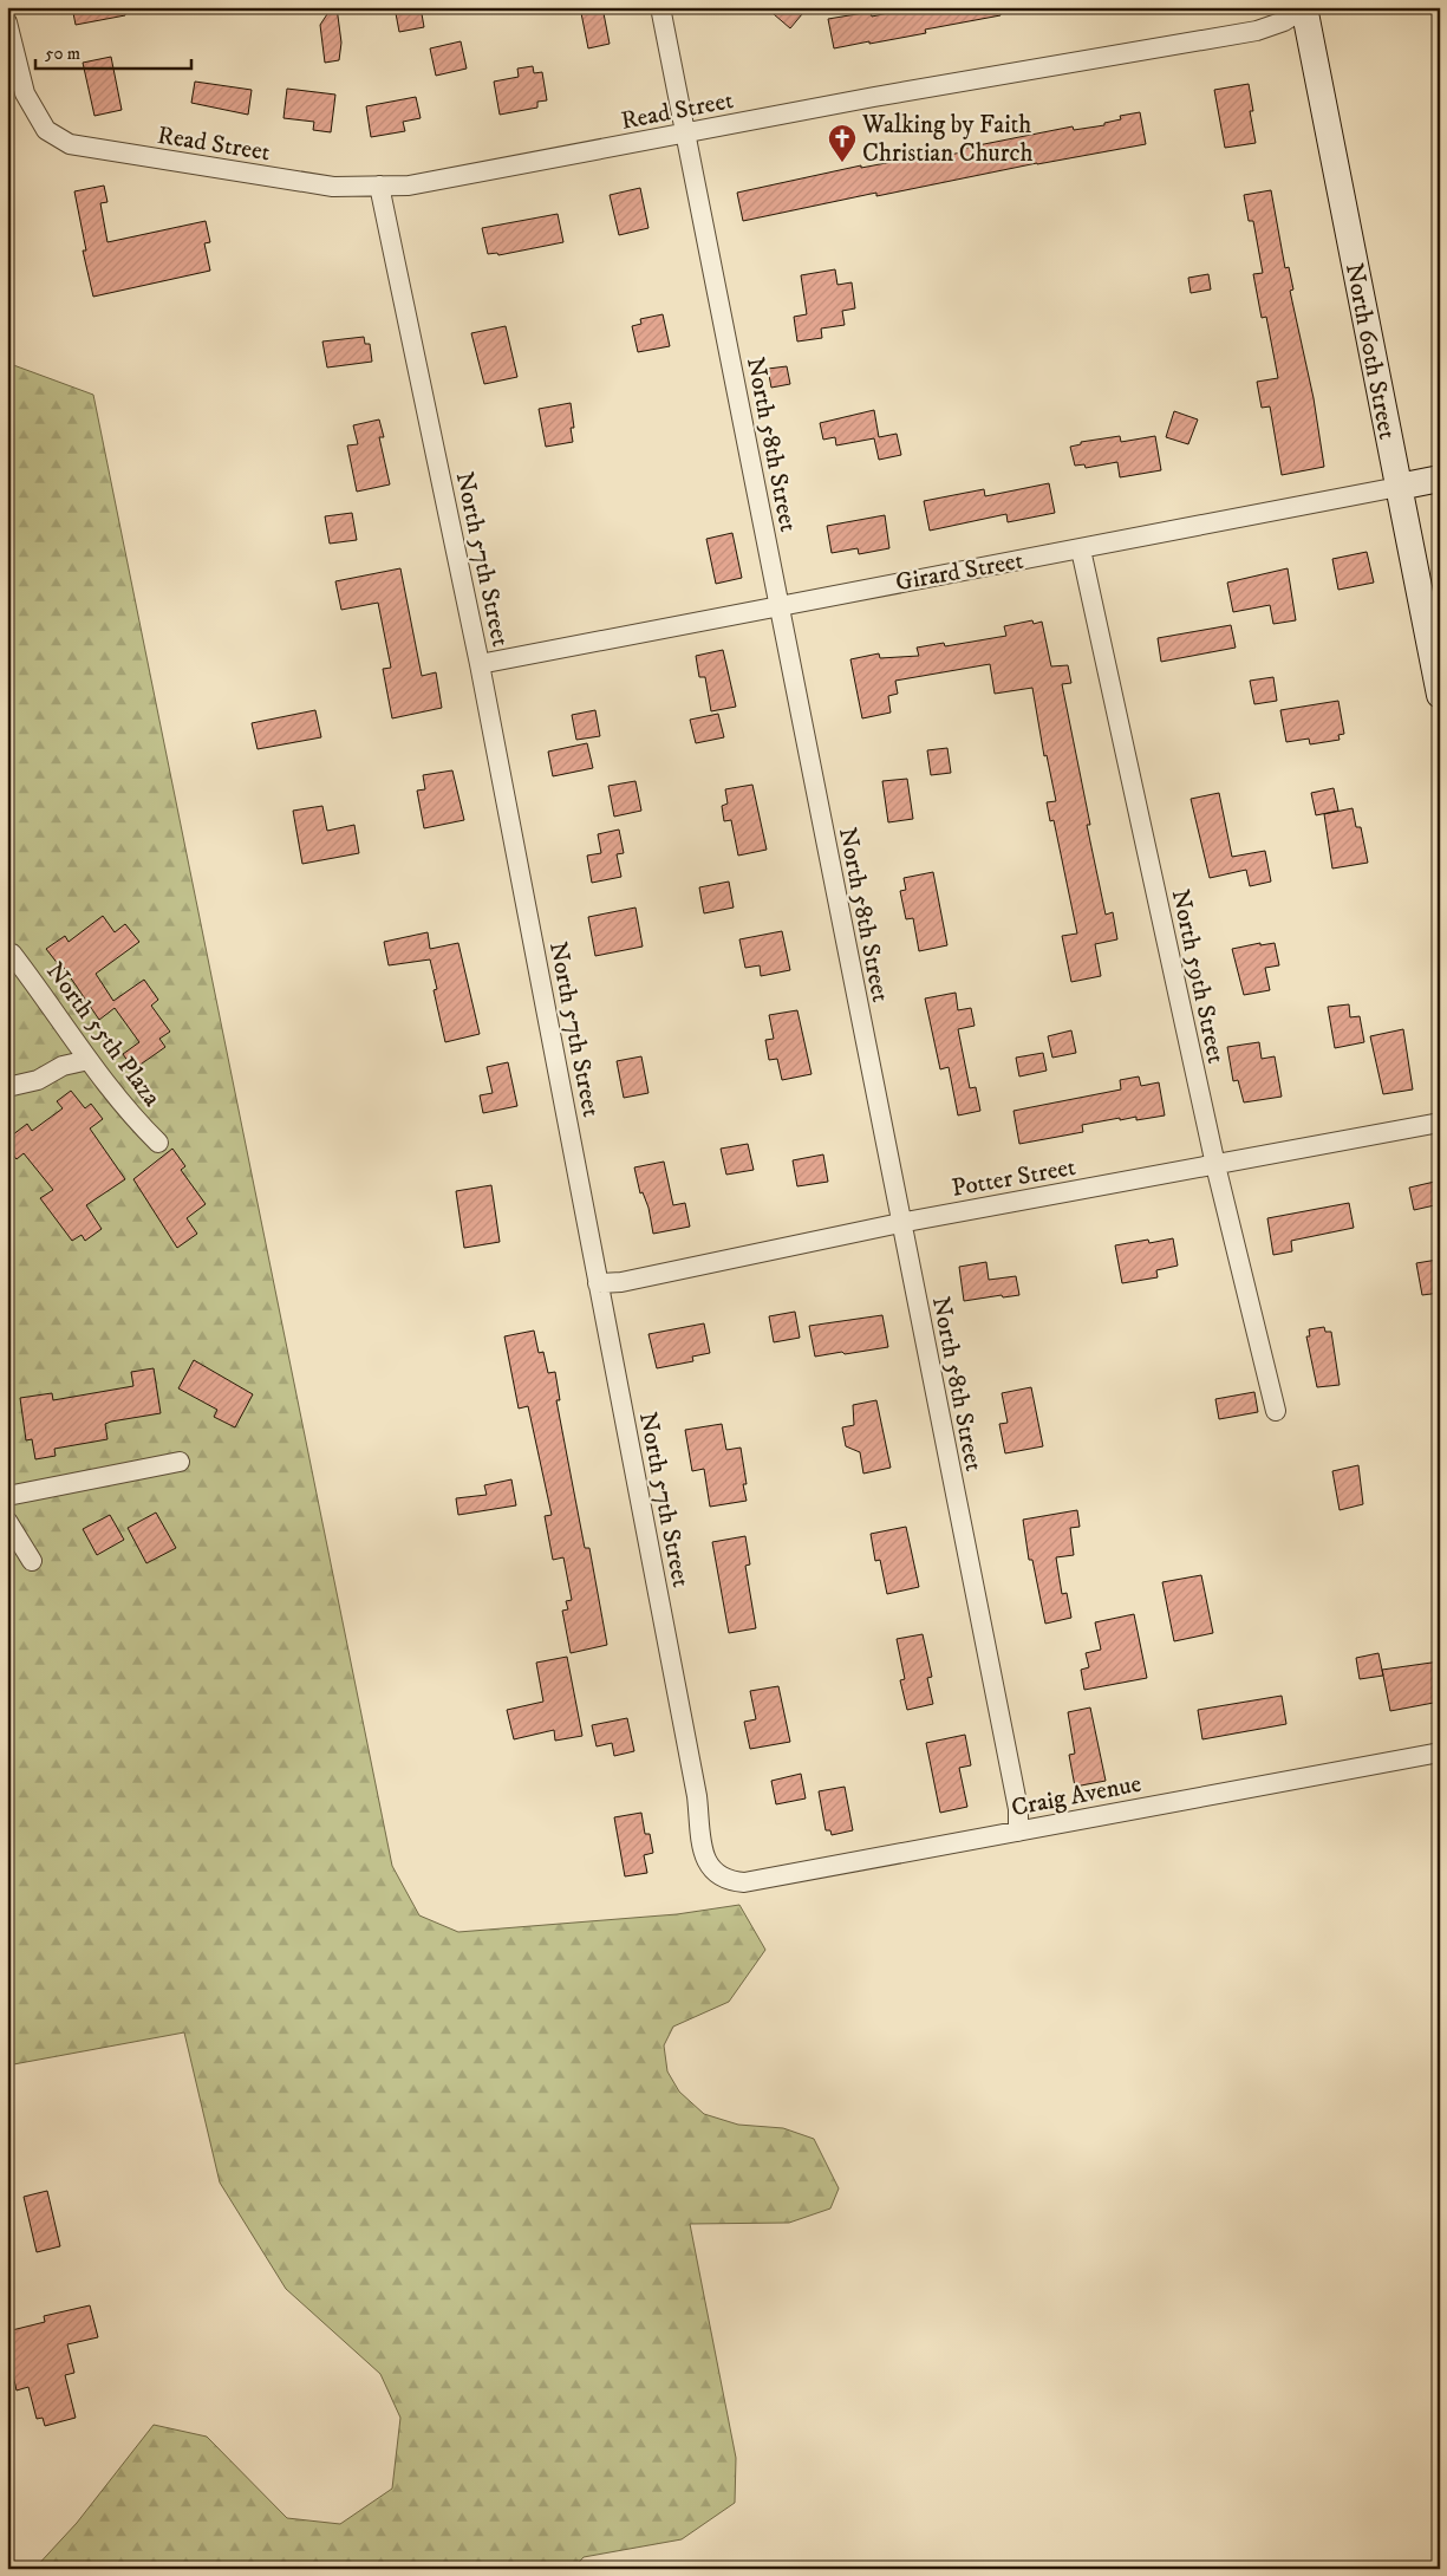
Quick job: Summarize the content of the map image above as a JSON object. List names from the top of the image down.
{
  "streets": {
    "main road": ["North 60th Street", "Girard Street"],
    "street": [
      "Read Street",
      "North 58th Street",
      "North 57th Street",
      "North 59th Street",
      "North 55th Plaza",
      "Potter Street",
      "Craig Avenue"
    ]
  },
  "crossings": [
    ["Read Street", "North 60th Street"],
    ["Read Street", "North 58th Street"],
    ["Read Street", "North 57th Street"],
    ["North 60th Street", "Girard Street"],
    ["North 58th Street", "Girard Street"],
    ["North 58th Street", "Potter Street"],
    ["North 58th Street", "Craig Avenue"],
    ["North 57th Street", "Girard Street"],
    ["North 57th Street", "Potter Street"],
    ["North 57th Street", "Craig Avenue"],
    ["Girard Street", "North 59th Street"],
    ["North 59th Street", "Potter Street"]
  ],
  "places": {
    "church": ["Walking by Faith Christian Church"]
  },
  "scale_bar": "50 m"
}
